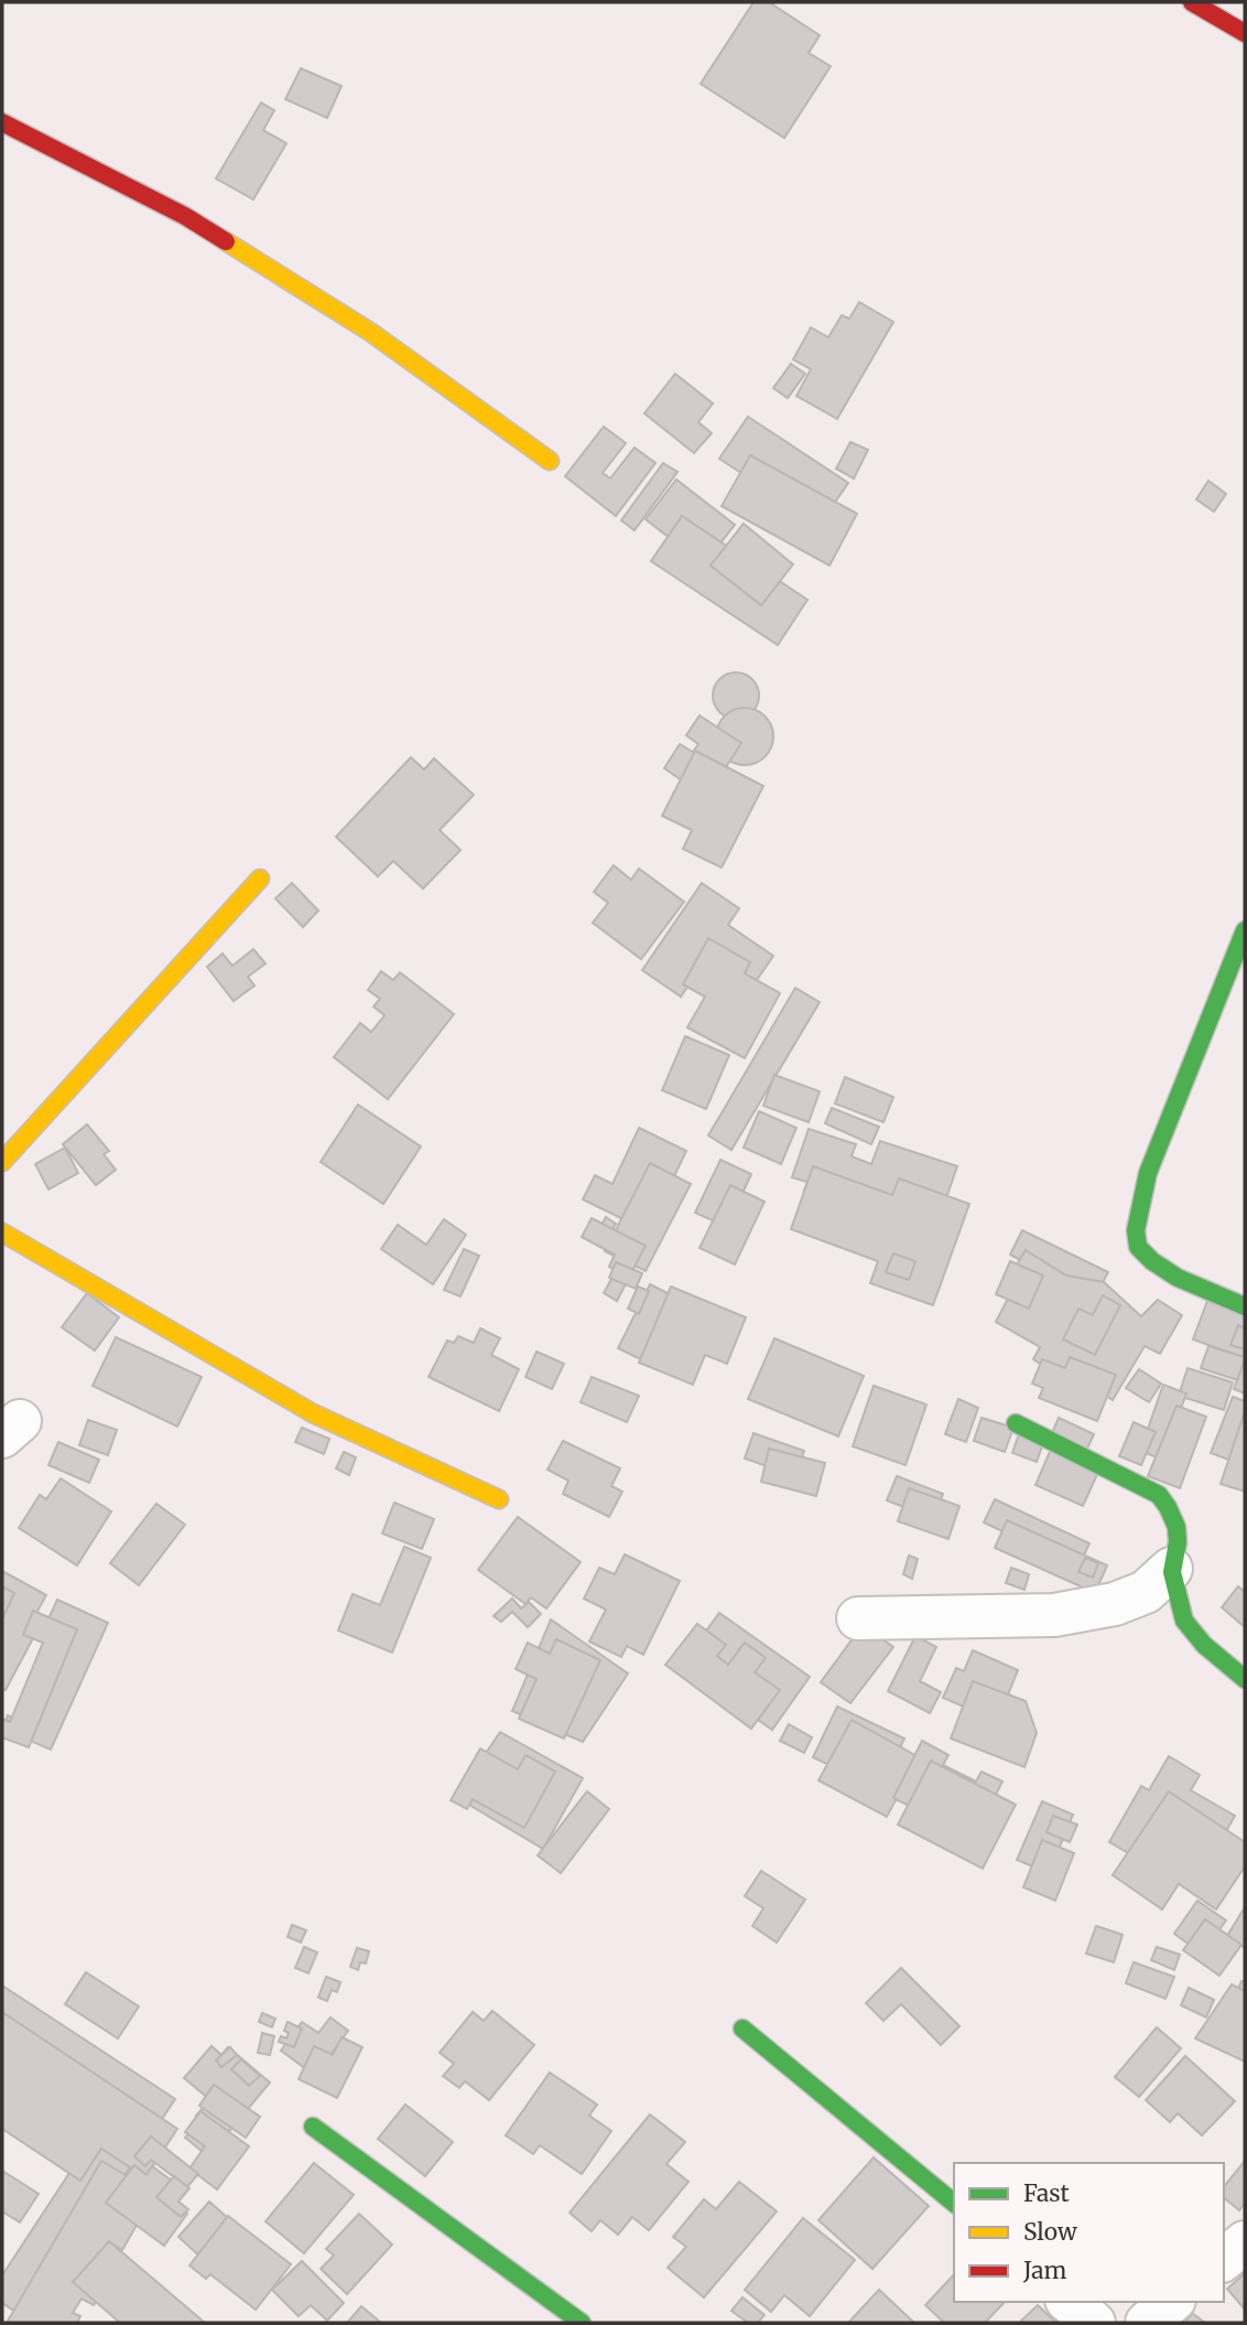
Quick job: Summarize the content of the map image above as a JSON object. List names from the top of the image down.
{
  "legend": ["Fast", "Slow", "Jam"]
}
